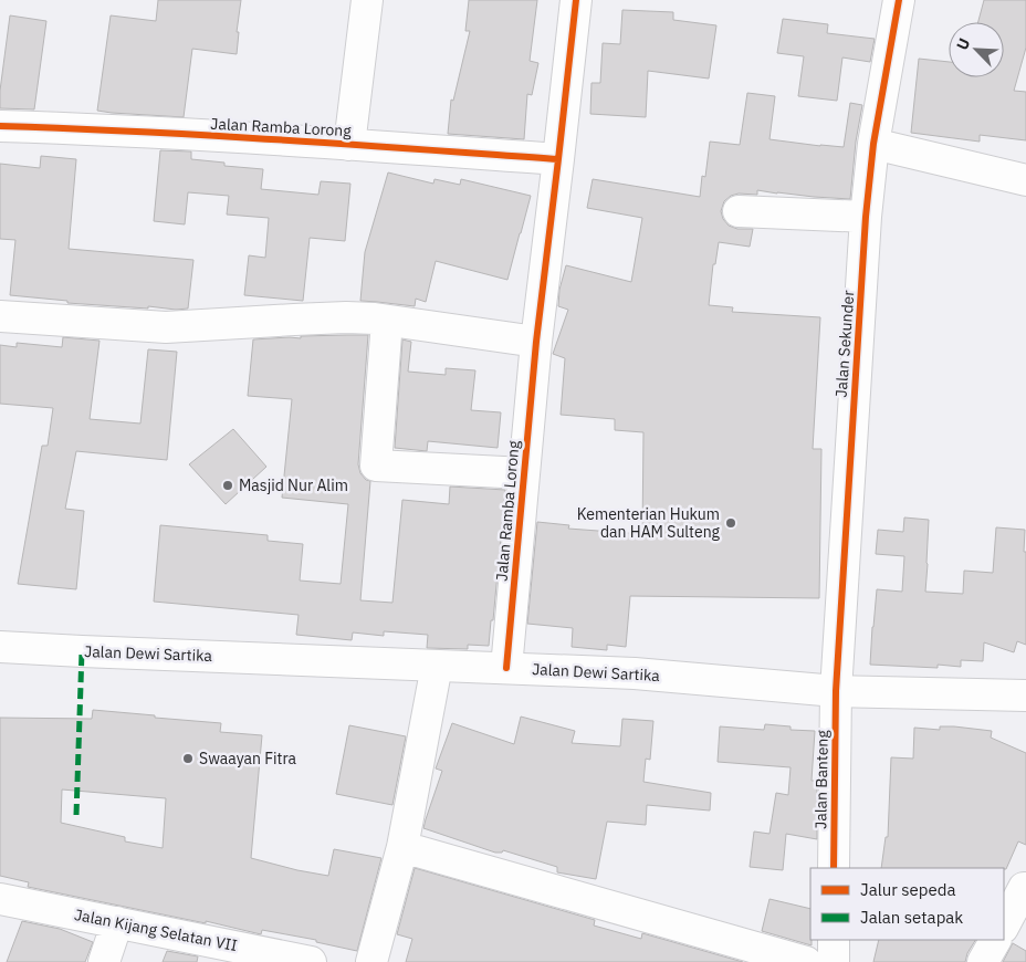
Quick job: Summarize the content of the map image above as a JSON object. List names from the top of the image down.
{
  "streets": {
    "street": [
      "Jalan Ramba Lorong",
      "Jalan Sekunder",
      "Jalan Dewi Sartika",
      "Jalan Banteng",
      "Jalan Kijang Selatan VII"
    ]
  },
  "crossings": [
    ["Jalan Ramba Lorong", "Jalan Dewi Sartika"],
    ["Jalan Sekunder", "Jalan Dewi Sartika"],
    ["Jalan Sekunder", "Jalan Banteng"],
    ["Jalan Dewi Sartika", "Jalan Banteng"]
  ],
  "places": ["Masjid Nur Alim", "Kementerian Hukum dan HAM Sulteng", "Swaayan Fitra"],
  "legend": ["Jalur sepeda", "Jalan setapak"],
  "north": "top left"
}
